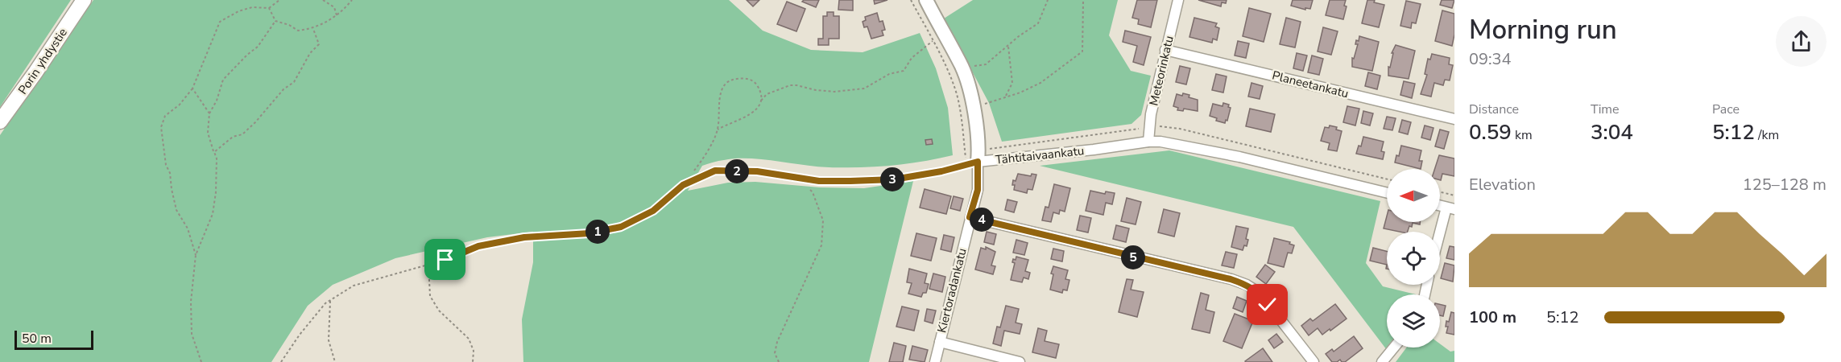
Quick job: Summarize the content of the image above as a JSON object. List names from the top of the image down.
{
  "streets": {
    "main road": ["Porin yhdystie"],
    "street": [
      "Meteorinkatu",
      "Planeetankatu",
      "Tähtitaivaankatu",
      "Kiertoradankatu"
    ]
  },
  "crossings": [
    ["Meteorinkatu", "Planeetankatu"],
    ["Meteorinkatu", "Tähtitaivaankatu"],
    ["Tähtitaivaankatu", "Kiertoradankatu"]
  ],
  "scale_bar": "50 m",
  "north": "left",
  "page": {
    "heading": ["Morning run", "09:34"],
    "stats": [
      ["Distance", "0.59 km"],
      ["Time", "3:04"],
      ["Pace", "5:12 /km"]
    ],
    "pins": [
      "2",
      "3",
      "4",
      "1",
      "5"
    ],
    "chart": ["Elevation", "125–128 m"],
    "list": [
      {
        "name": "100 m",
        "note": "5:12"
      }
    ],
    "scale": "50 m"
  }
}
